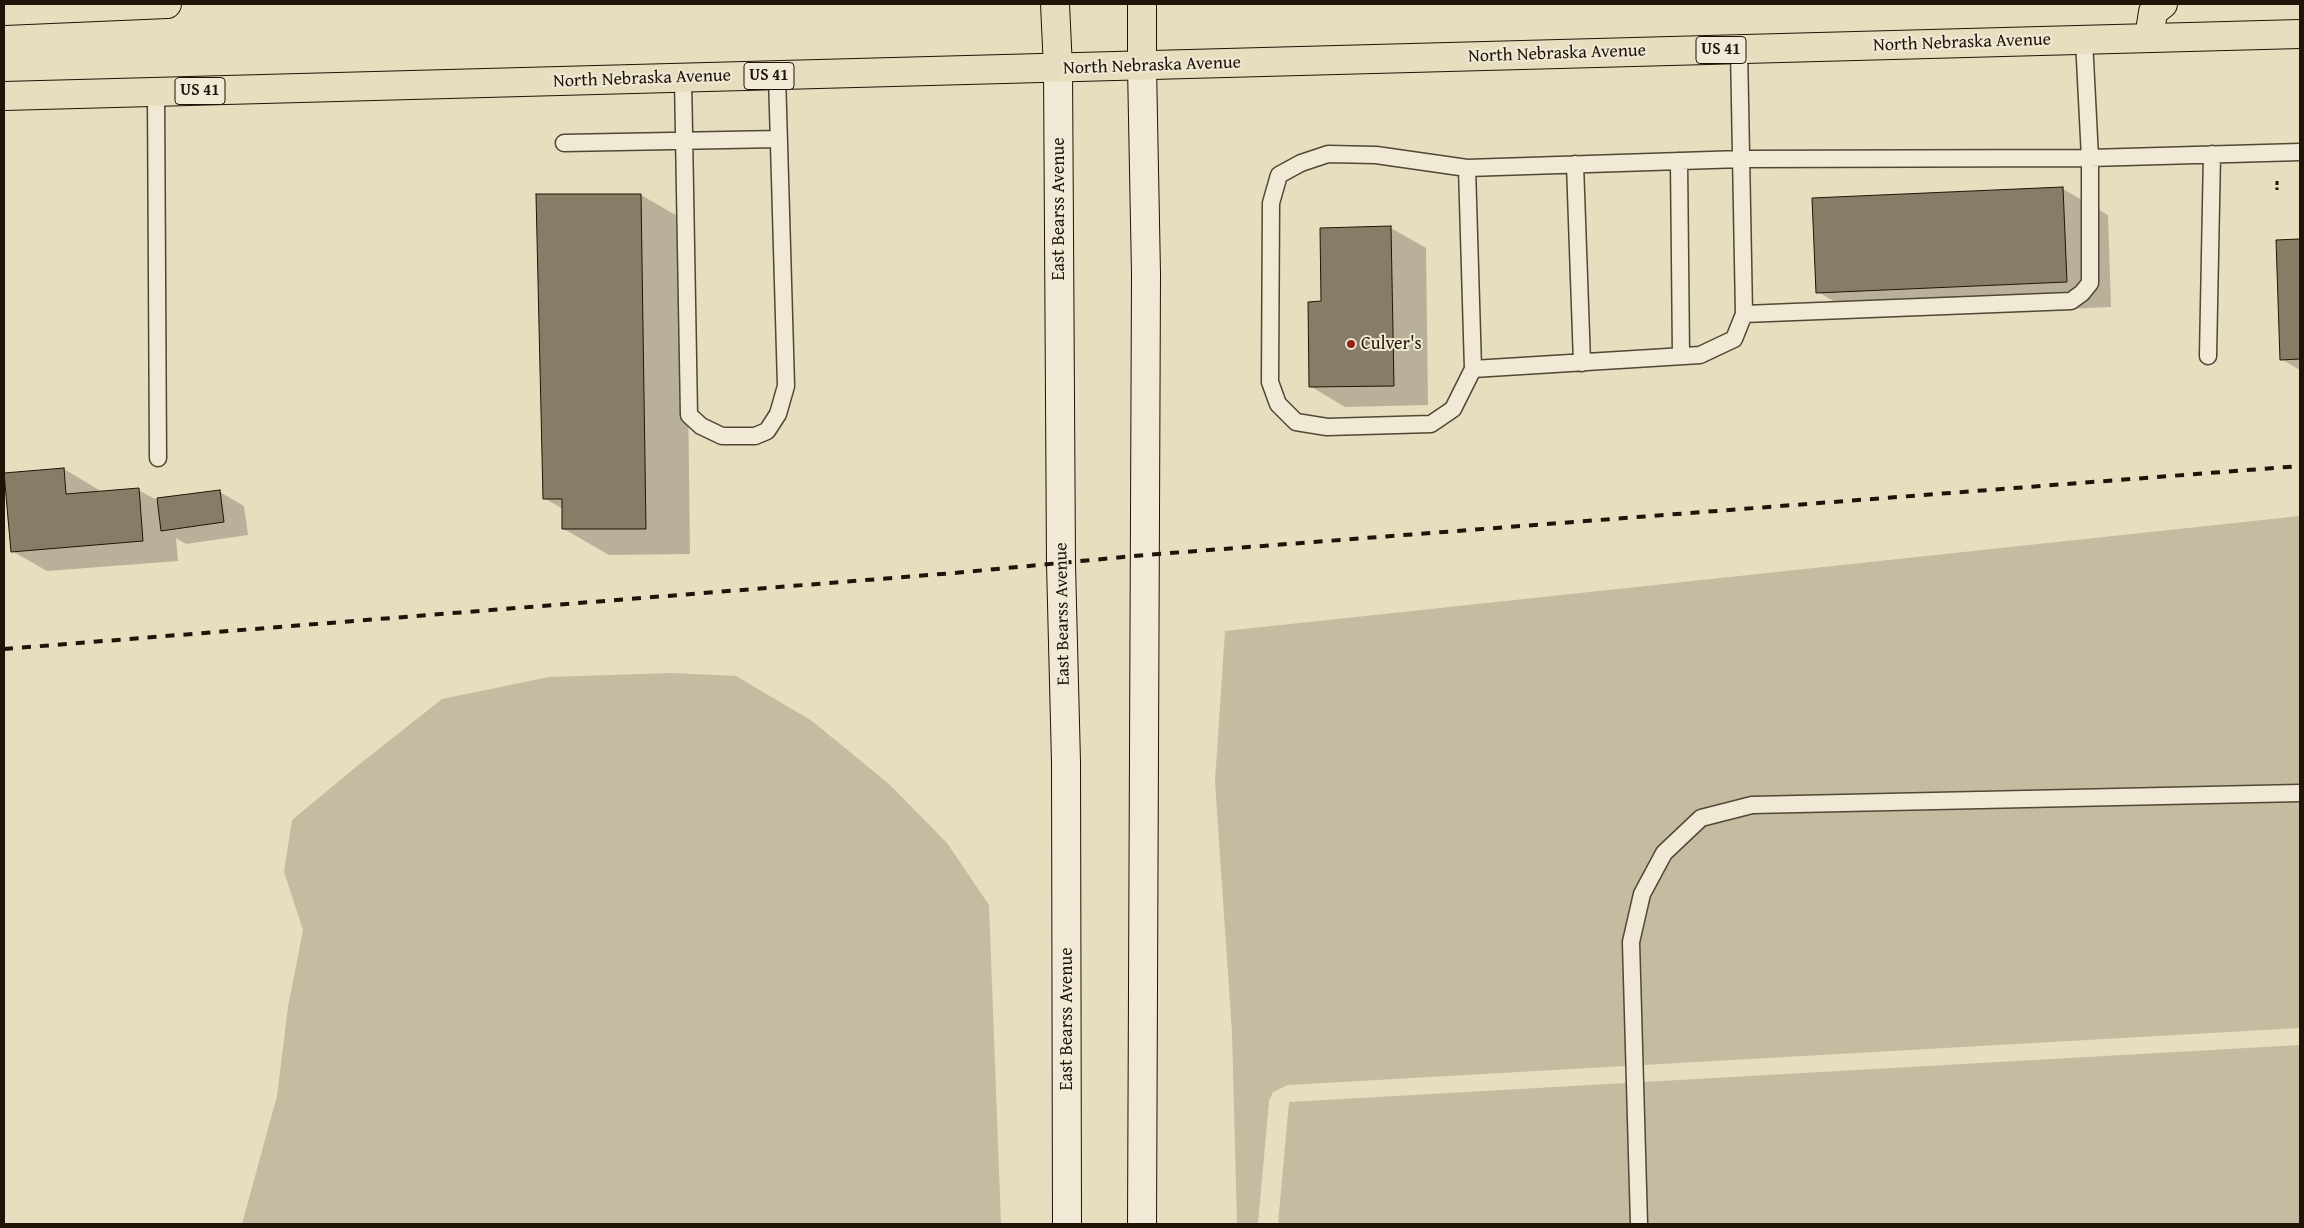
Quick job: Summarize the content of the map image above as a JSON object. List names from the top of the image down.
{
  "streets": {
    "main road": ["North Nebraska Avenue", "US 41", "East Bearss Avenue"]
  },
  "crossings": [
    ["North Nebraska Avenue", "East Bearss Avenue"]
  ],
  "places": ["Culver's"]
}
